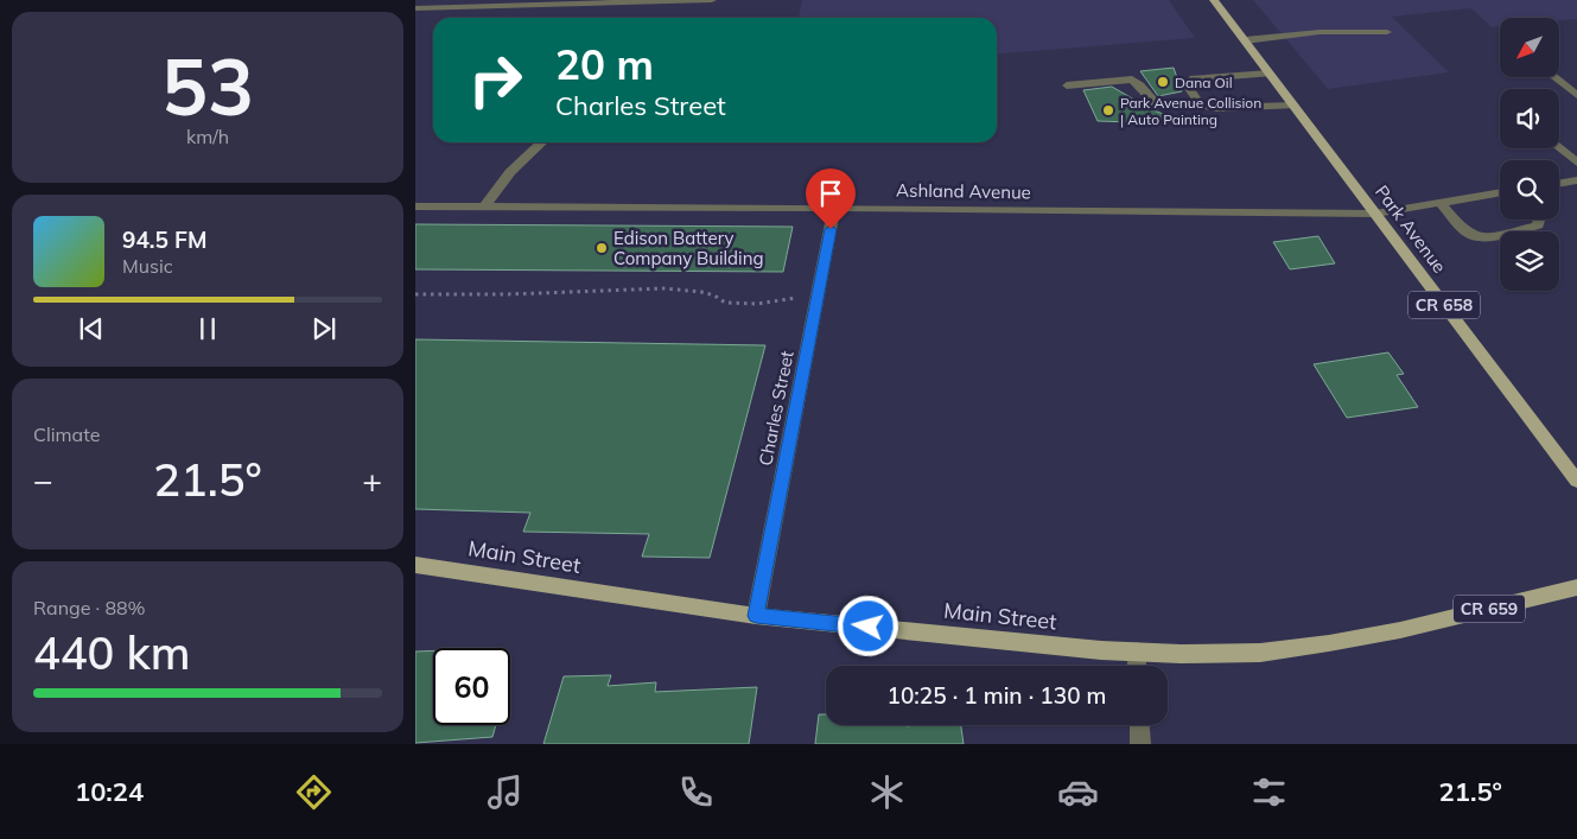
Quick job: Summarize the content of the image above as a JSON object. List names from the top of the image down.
{
  "streets": {
    "main road": [
      "Park Avenue",
      "CR 658",
      "Main Street",
      "CR 659"
    ],
    "street": ["Ashland Avenue", "Charles Street"]
  },
  "crossings": [
    ["Ashland Avenue", "Park Avenue"],
    ["Ashland Avenue", "Charles Street"],
    ["Charles Street", "Main Street"]
  ],
  "places": ["Dana Oil", "Park Avenue Collision | Auto Painting", "Edison Battery Company Building"],
  "north": "bottom left",
  "page": {
    "tile": [
      ["53", "km/h"],
      "Climate",
      ["Range · 88%", "440 km"]
    ],
    "turn": ["20 m", "Charles Street"],
    "song": ["94.5 FM", "Music"],
    "heat": ["−", "21.5°", "+"],
    "limit": "60",
    "trip": "10:25 · 1 min · 130 m",
    "tabs": ["10:24", "21.5°"]
  }
}
